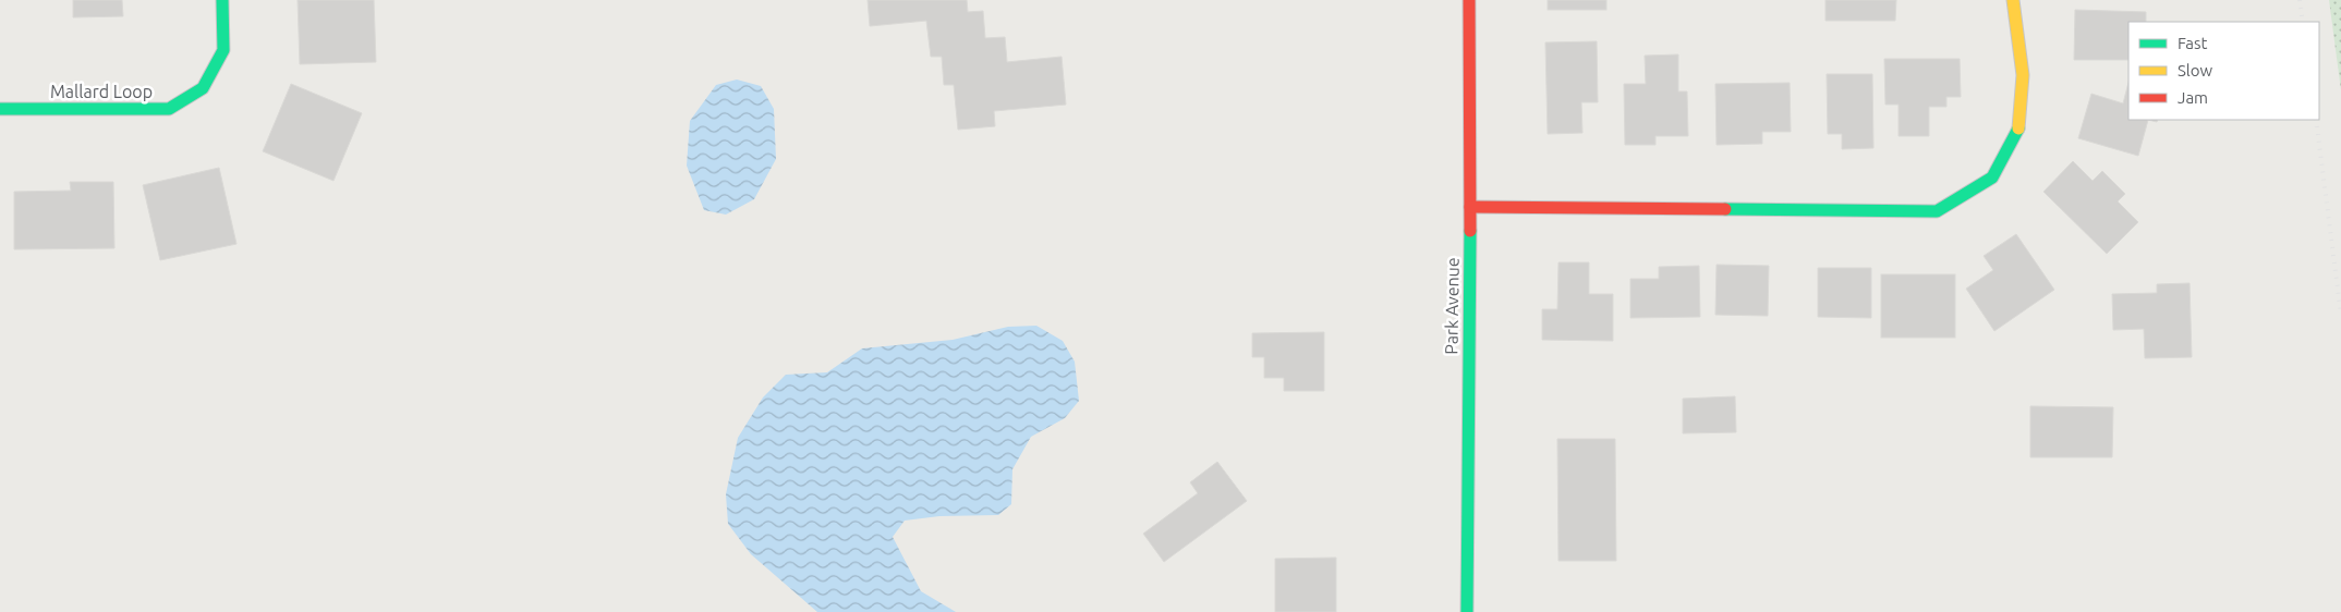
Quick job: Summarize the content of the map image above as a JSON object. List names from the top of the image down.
{
  "streets": {
    "street": ["Mallard Loop", "Park Avenue"]
  },
  "legend": ["Fast", "Slow", "Jam"]
}
